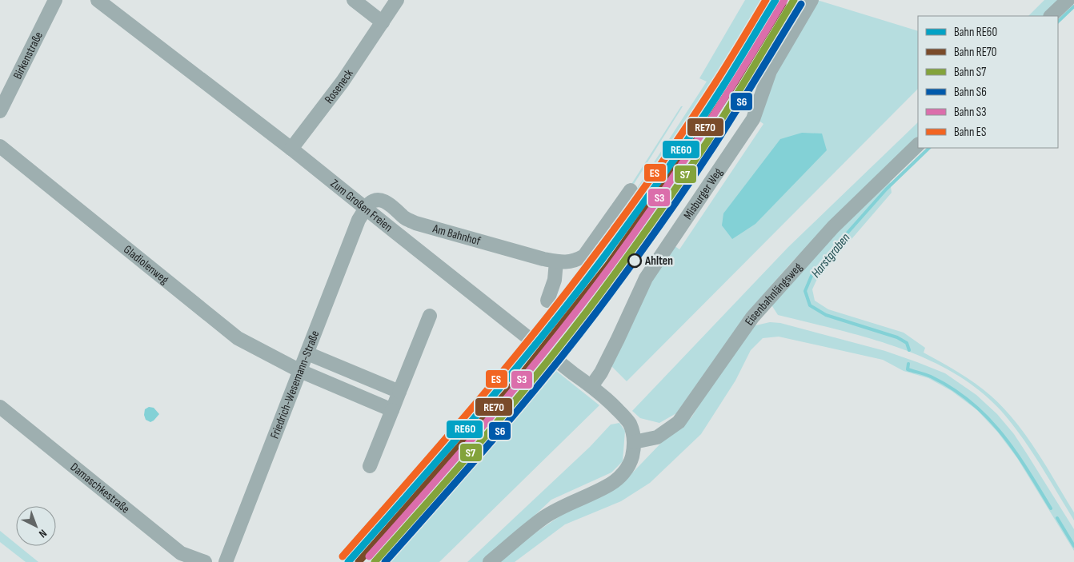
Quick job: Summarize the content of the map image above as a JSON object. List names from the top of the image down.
{
  "streets": {
    "street": [
      "Birkenstraße",
      "Roseneck",
      "Misburger Weg",
      "Zum Großen Freien",
      "Am Bahnhof",
      "Gladiolenweg",
      "Eisenbahnlängsweg",
      "Friedrich-Wesemann-Straße",
      "Damaschkestraße"
    ]
  },
  "crossings": [
    ["Roseneck", "Zum Großen Freien"],
    ["Misburger Weg", "Zum Großen Freien"],
    ["Zum Großen Freien", "Am Bahnhof"],
    ["Zum Großen Freien", "Eisenbahnlängsweg"],
    ["Zum Großen Freien", "Friedrich-Wesemann-Straße"],
    ["Am Bahnhof", "Friedrich-Wesemann-Straße"],
    ["Gladiolenweg", "Friedrich-Wesemann-Straße"]
  ],
  "water": ["Harstgraben"],
  "places": ["Ahlten"],
  "lines": [
    "rail line RE60",
    "rail line S7",
    "rail line S3",
    "rail line ES",
    "rail line RE70",
    "rail line S6"
  ],
  "legend": [
    "Bahn RE60",
    "Bahn RE70",
    "Bahn S7",
    "Bahn S6",
    "Bahn S3",
    "Bahn ES"
  ],
  "north": "bottom right"
}
